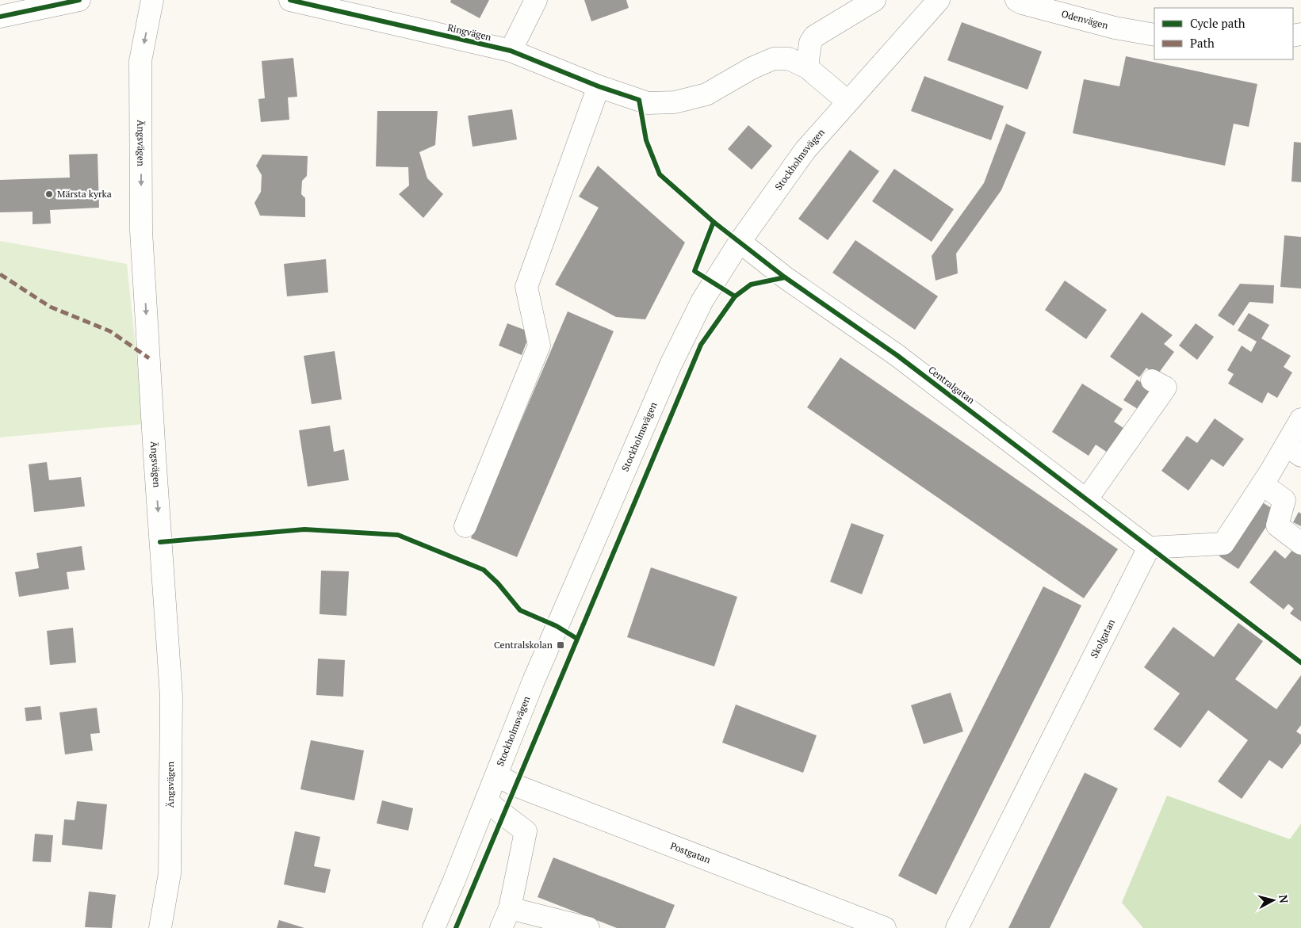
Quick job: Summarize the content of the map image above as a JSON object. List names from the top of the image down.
{
  "streets": {
    "street": [
      "Odenvägen",
      "Ringvägen",
      "Ängsvägen",
      "Stockholmsvägen",
      "Centralgatan",
      "Skolgatan",
      "Postgatan"
    ]
  },
  "crossings": [
    ["Ringvägen", "Stockholmsvägen"],
    ["Stockholmsvägen", "Centralgatan"],
    ["Stockholmsvägen", "Postgatan"],
    ["Centralgatan", "Skolgatan"]
  ],
  "one_way": ["Ängsvägen"],
  "places": {
    "other": ["Märsta kyrka"],
    "transit": ["Centralskolan"]
  },
  "legend": ["Cycle path", "Path"],
  "north": "right"
}
